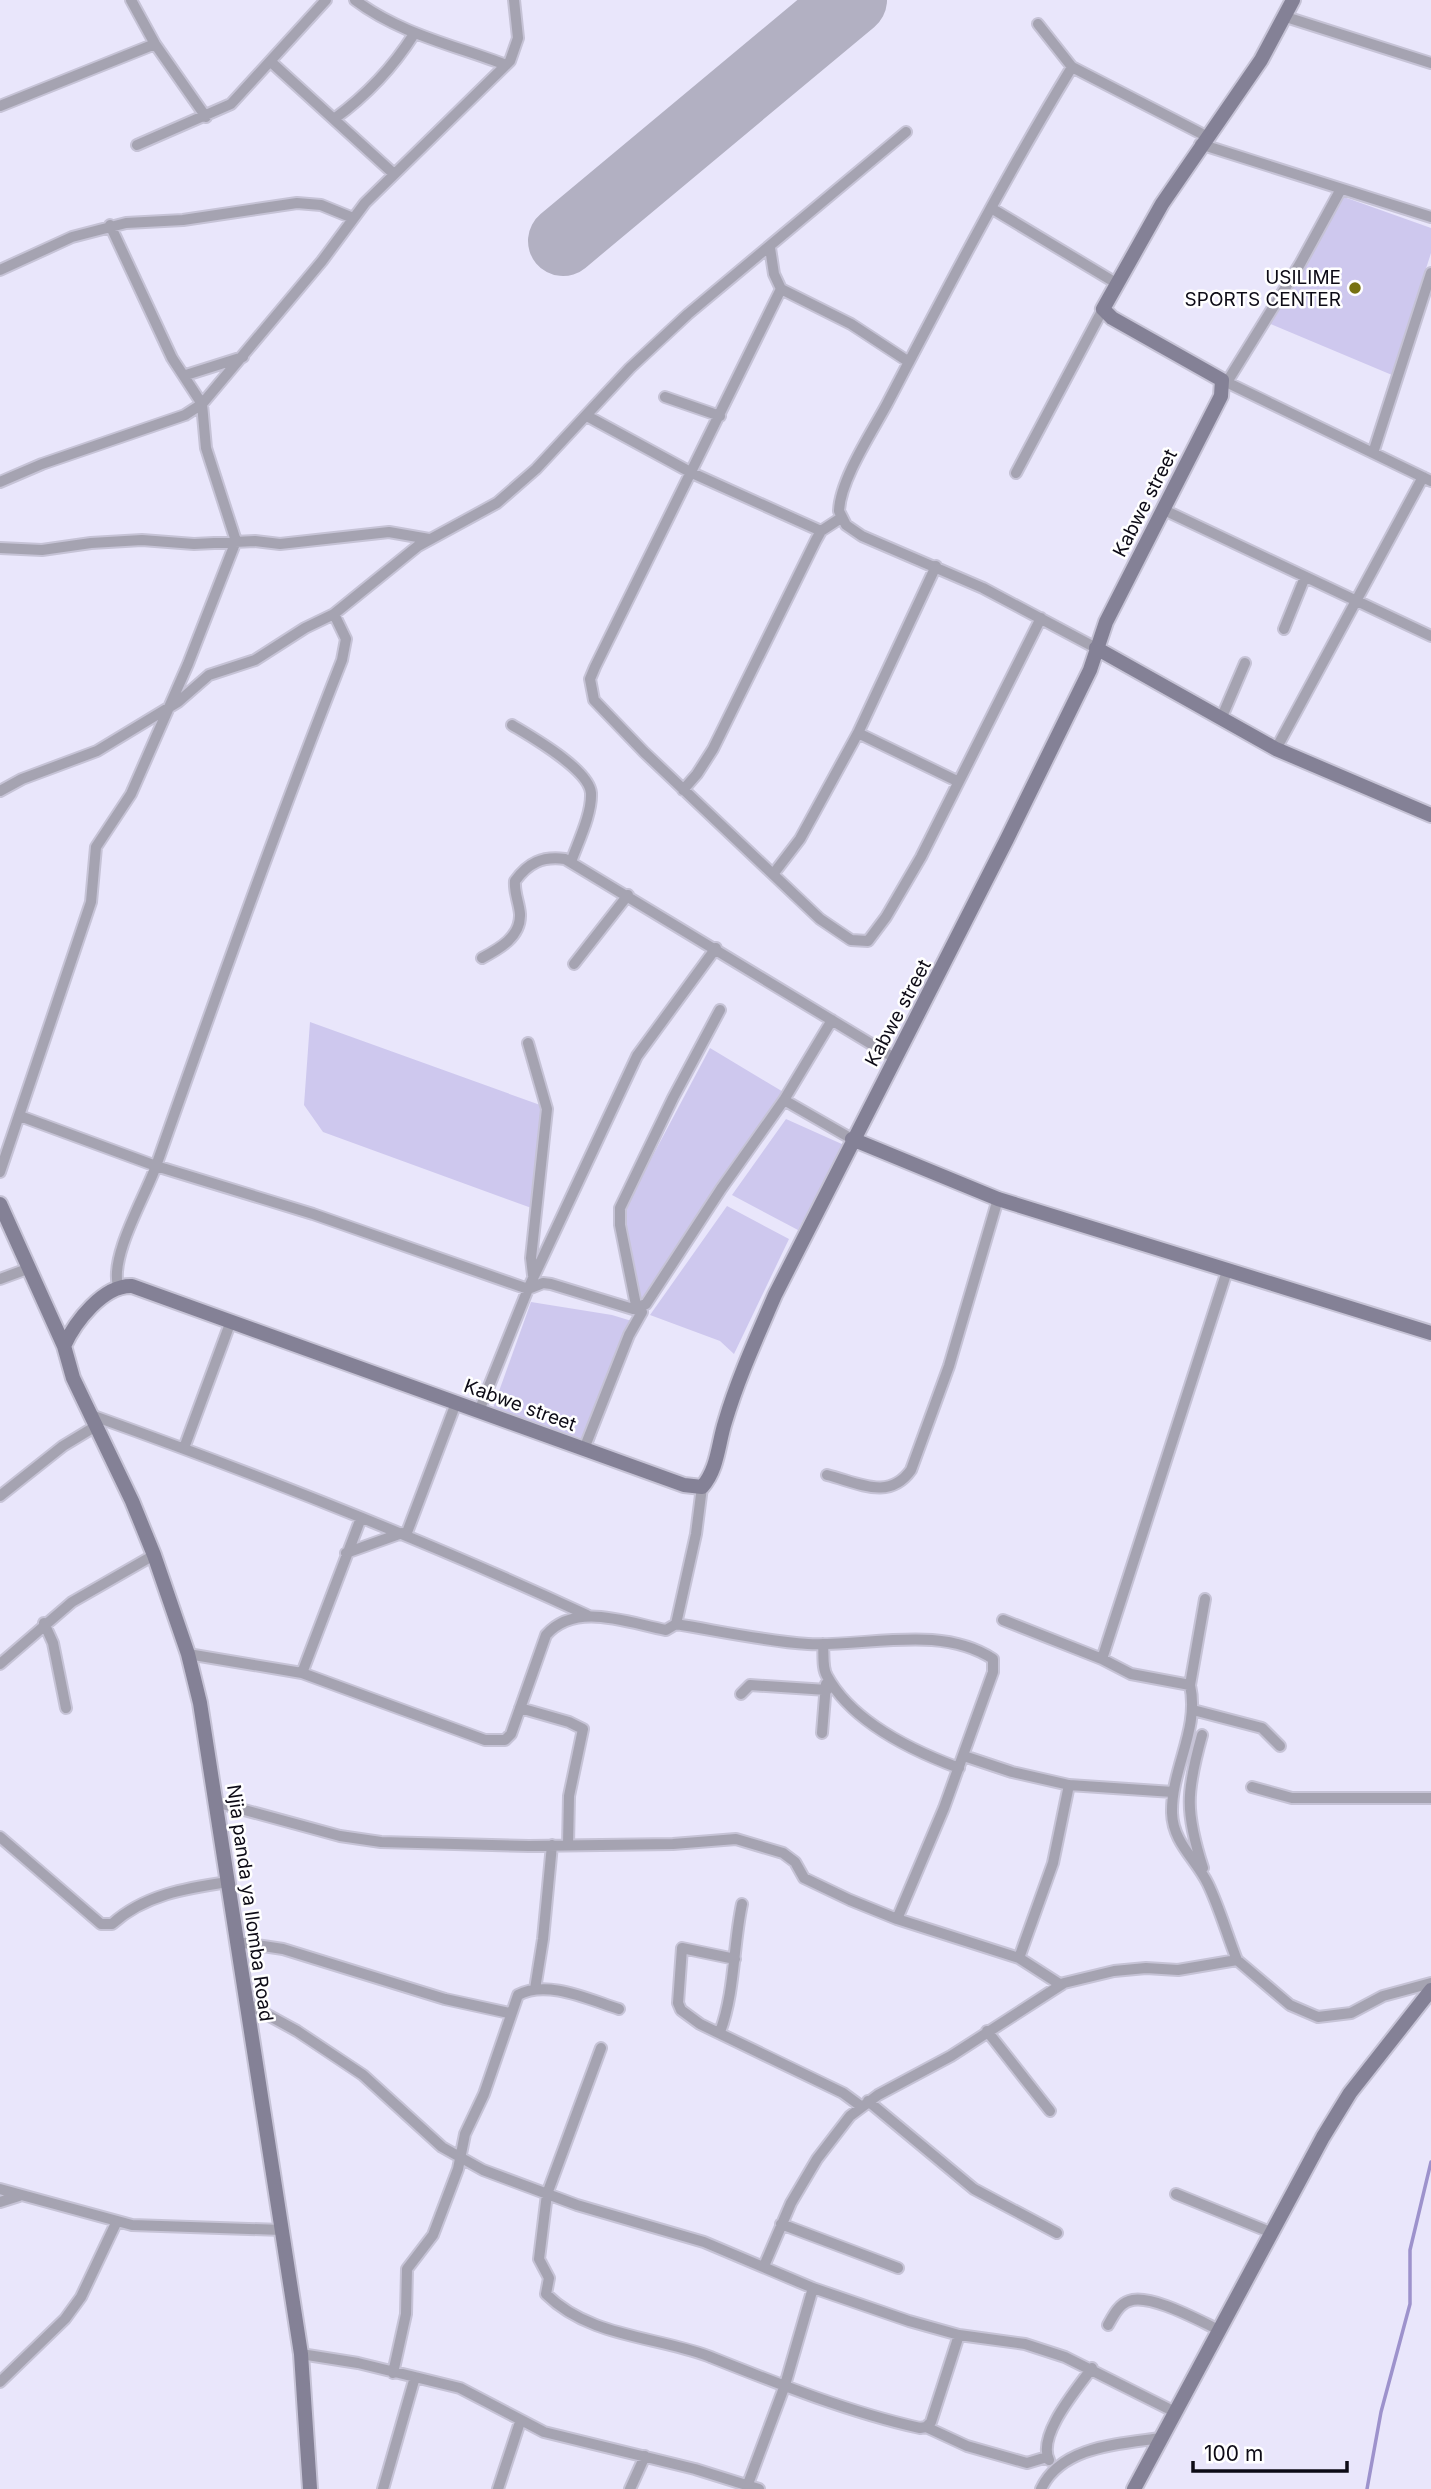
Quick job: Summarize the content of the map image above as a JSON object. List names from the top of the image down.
{
  "streets": {
    "main road": ["Kabwe street", "Njia panda ya Ilomba Road"]
  },
  "crossings": [
    ["Kabwe street", "Njia panda ya Ilomba Road"]
  ],
  "places": ["USILIME SPORTS CENTER"],
  "scale_bar": "100 m"
}
